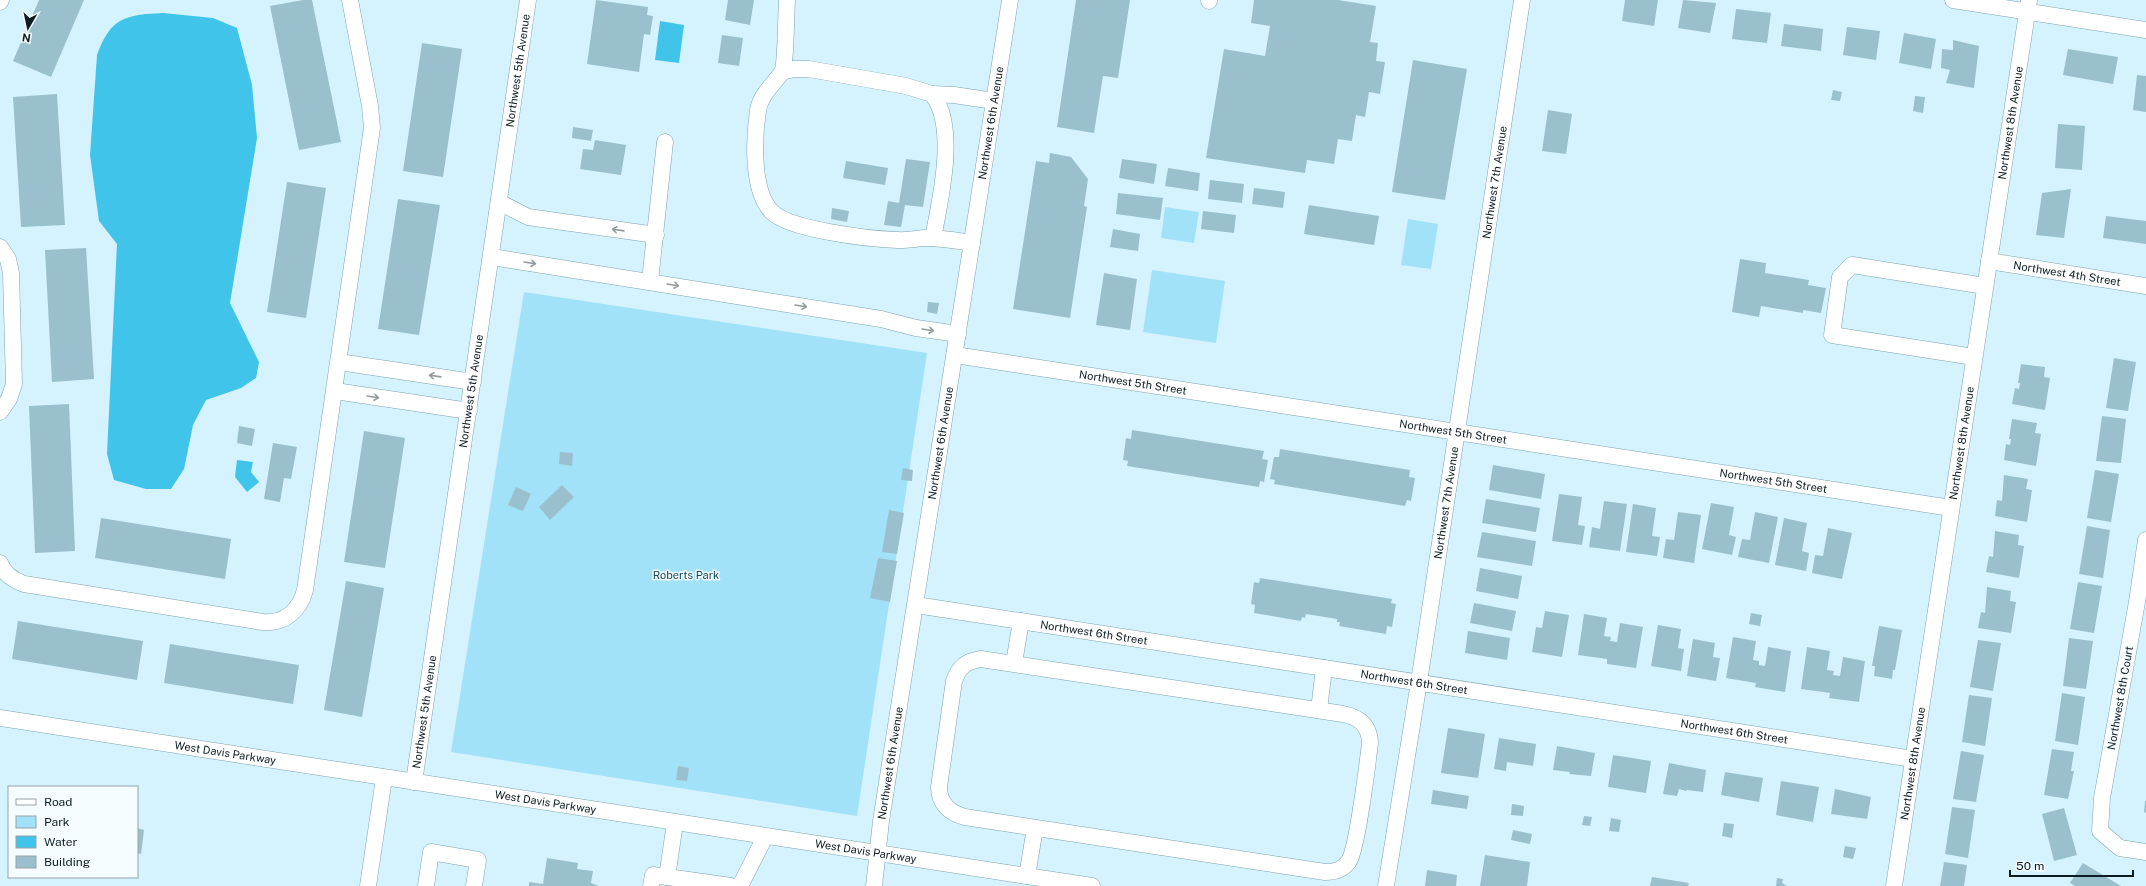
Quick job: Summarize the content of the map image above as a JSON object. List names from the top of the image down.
{
  "streets": {
    "street": [
      "Northwest 5th Avenue",
      "Northwest 6th Avenue",
      "Northwest 8th Avenue",
      "Northwest 7th Avenue",
      "Northwest 4th Street",
      "Northwest 5th Street",
      "Northwest 6th Street",
      "Northwest 8th Court",
      "West Davis Parkway"
    ]
  },
  "crossings": [
    ["Northwest 5th Avenue", "West Davis Parkway"],
    ["Northwest 6th Avenue", "Northwest 5th Street"],
    ["Northwest 6th Avenue", "Northwest 6th Street"],
    ["Northwest 6th Avenue", "West Davis Parkway"],
    ["Northwest 8th Avenue", "Northwest 4th Street"],
    ["Northwest 8th Avenue", "Northwest 5th Street"],
    ["Northwest 8th Avenue", "Northwest 6th Street"],
    ["Northwest 7th Avenue", "Northwest 5th Street"],
    ["Northwest 7th Avenue", "Northwest 6th Street"]
  ],
  "parks": ["Roberts Park"],
  "legend": [
    "Road",
    "Park",
    "Water",
    "Building"
  ],
  "scale_bar": "50 m",
  "north": "bottom"
}
